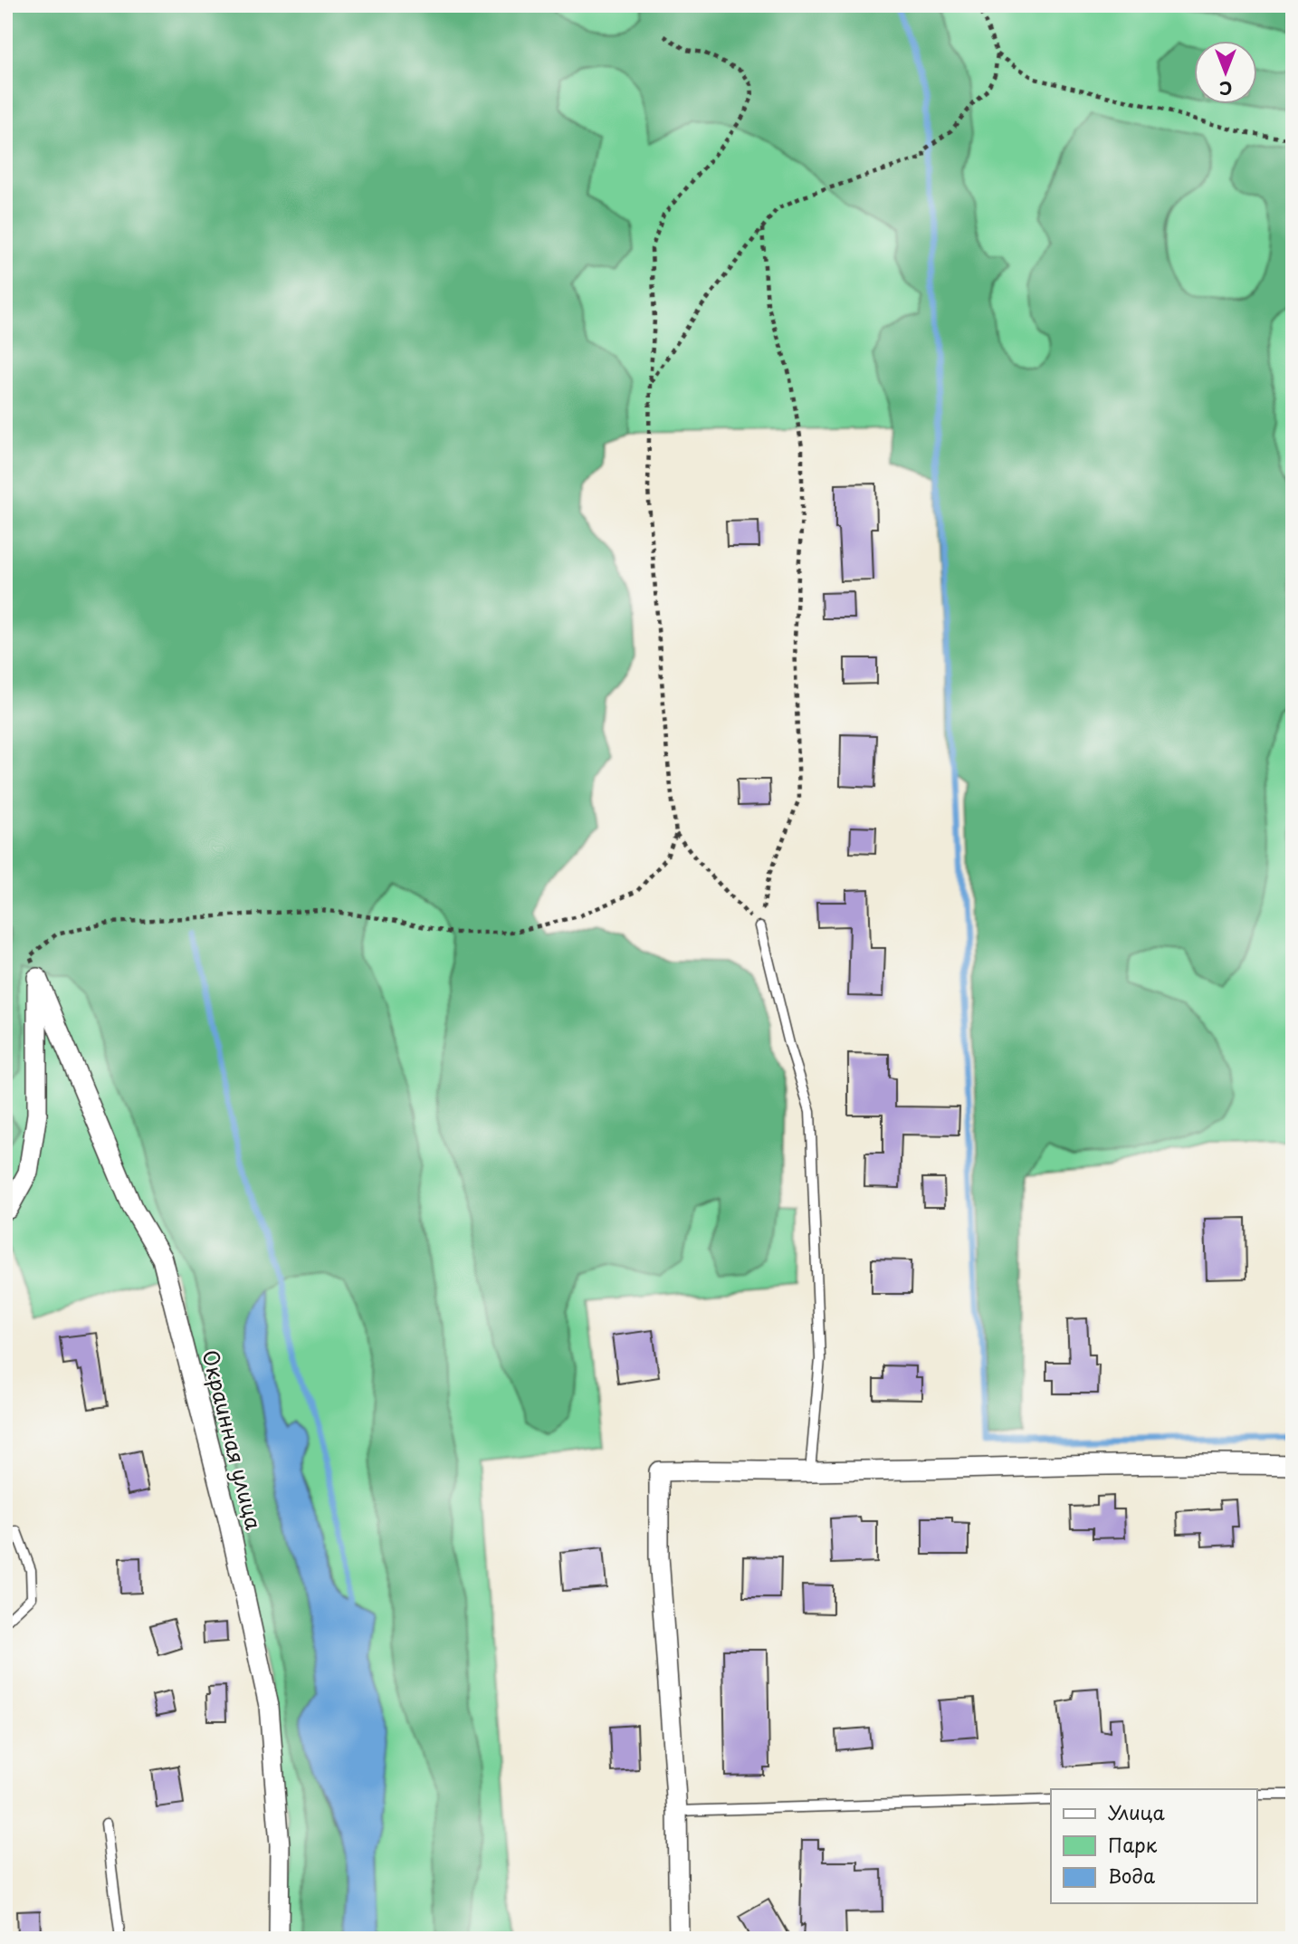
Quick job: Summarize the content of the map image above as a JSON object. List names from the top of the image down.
{
  "streets": {
    "street": ["Окраинная улица"]
  },
  "legend": ["Улица", "Парк", "Вода"],
  "north": "bottom"
}
